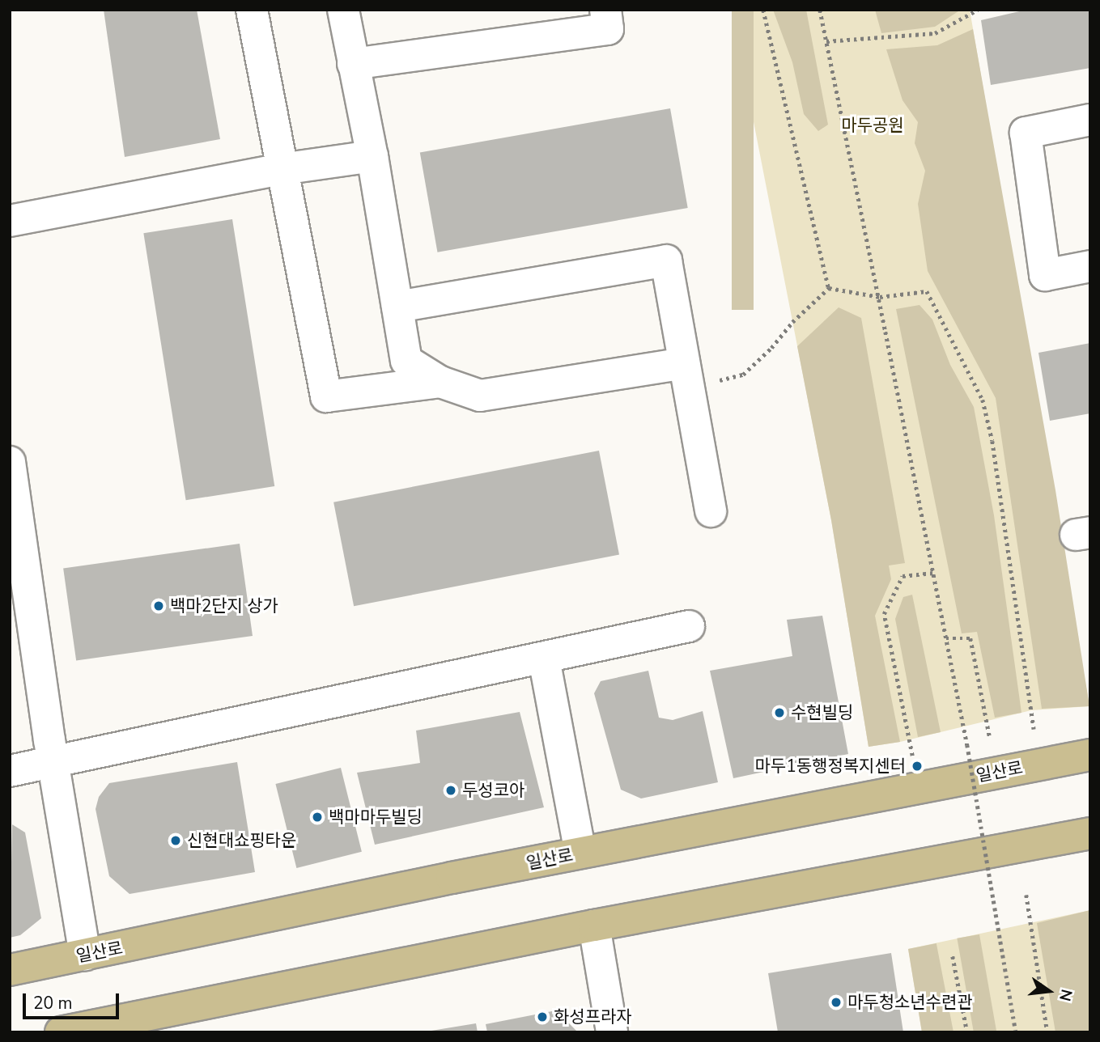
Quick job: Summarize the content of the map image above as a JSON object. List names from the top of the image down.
{
  "streets": {
    "main road": ["일산로"]
  },
  "parks": ["마두공원"],
  "places": [
    "백마2단지 상가",
    "수현빌딩",
    "마두1동행정복지센터",
    "두성코아",
    "백마마두빌딩",
    "신현대쇼핑타운",
    "마두청소년수련관",
    "화성프라자"
  ],
  "scale_bar": "20 m",
  "north": "right"
}
